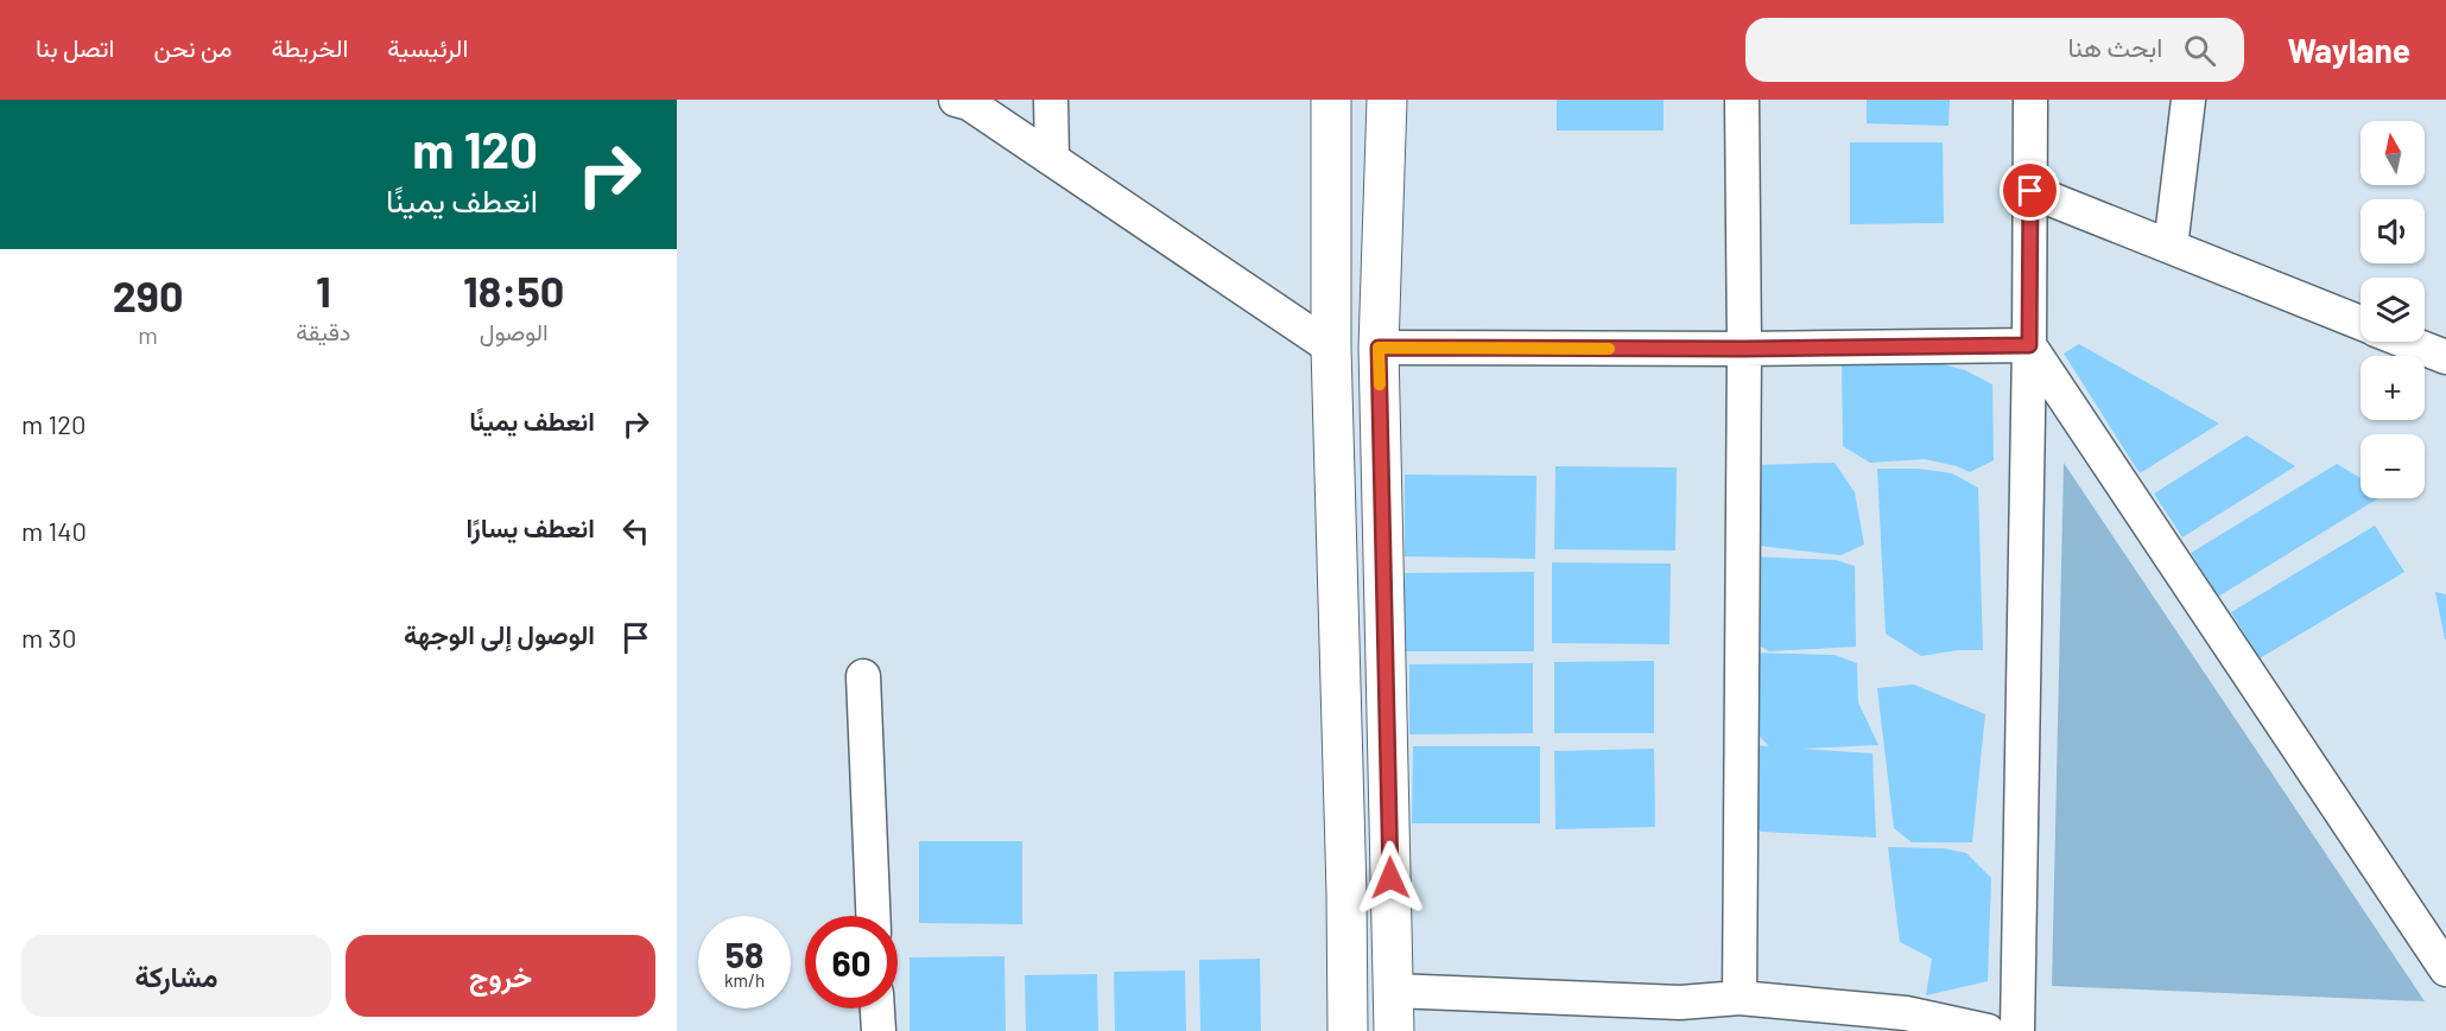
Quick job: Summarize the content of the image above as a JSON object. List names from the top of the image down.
{
  "north": "top",
  "page": {
    "header": "Waylane",
    "search": "ابحث هنا",
    "nav": [
      "الرئيسية",
      "الخريطة",
      "من نحن",
      "اتصل بنا"
    ],
    "turn": ["120 m", "انعطف يمينًا"],
    "map_buttons": ["+", "−"],
    "eta": [
      "18:50",
      "الوصول",
      "1",
      "دقيقة",
      "290",
      "m"
    ],
    "list": [
      {
        "name": "انعطف يمينًا",
        "value": "120 m"
      },
      {
        "name": "انعطف يسارًا",
        "value": "140 m"
      },
      {
        "name": "الوصول إلى الوجهة",
        "value": "30 m"
      }
    ],
    "speed": "58 km/h",
    "limit": "60",
    "buttons": ["خروج", "مشاركة"]
  }
}
